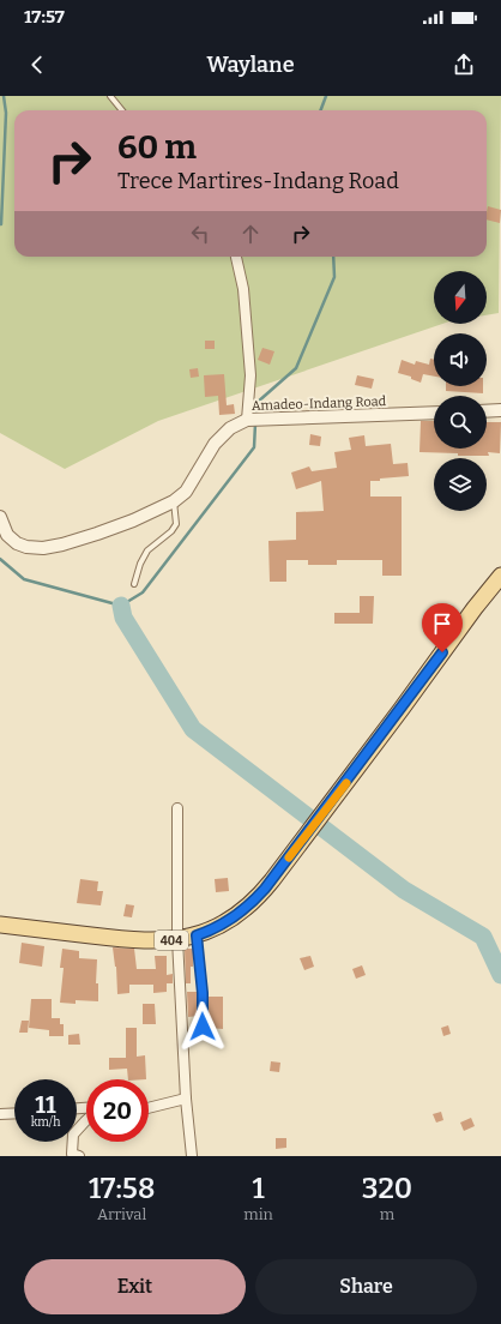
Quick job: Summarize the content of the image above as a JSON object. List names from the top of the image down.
{
  "streets": {
    "main road": ["404"],
    "street": ["Amadeo-Indang Road"]
  },
  "north": "bottom",
  "page": {
    "status": "17:57",
    "header": "Waylane",
    "turn": ["60 m", "Trece Martires-Indang Road"],
    "speed": "11 km/h",
    "limit": "20",
    "eta": [
      "17:58",
      "Arrival",
      "1",
      "min",
      "320",
      "m"
    ],
    "buttons": ["Exit", "Share"]
  }
}
